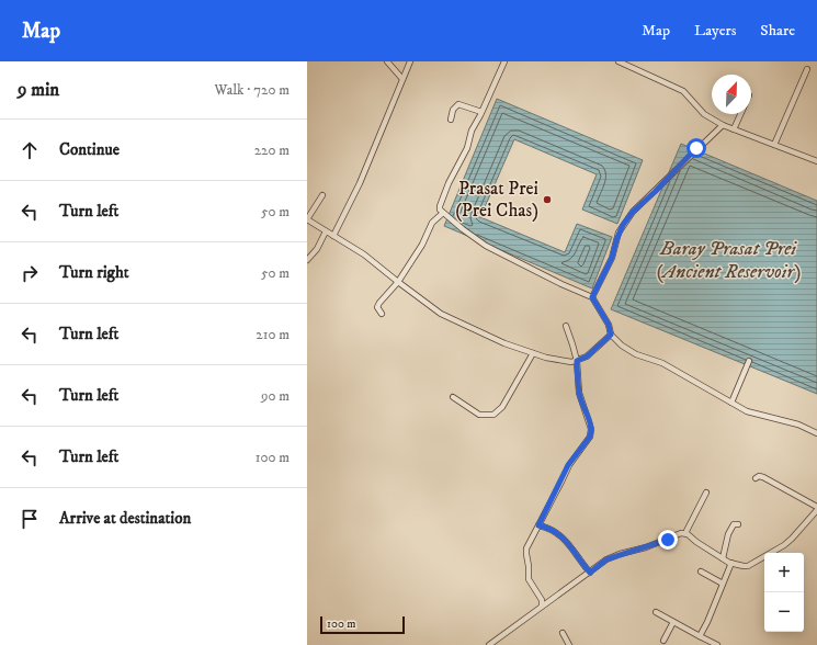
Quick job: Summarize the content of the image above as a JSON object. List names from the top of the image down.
{
  "water": ["Baray Prasat Prei (Ancient Reservoir)"],
  "places": ["Prasat Prei (Prei Chas)"],
  "scale_bar": "100 m",
  "north": "top right",
  "page": {
    "header": "Map",
    "nav": ["Map", "Layers", "Share"],
    "heading": ["9 min", "Walk · 720 m"],
    "list": [
      ["Continue", "220 m"],
      ["Turn left", "50 m"],
      ["Turn right", "50 m"],
      ["Turn left", "210 m"],
      ["Turn left", "90 m"],
      ["Turn left", "100 m"],
      "Arrive at destination"
    ],
    "map_buttons": ["+", "−"],
    "scale": "100 m"
  }
}
